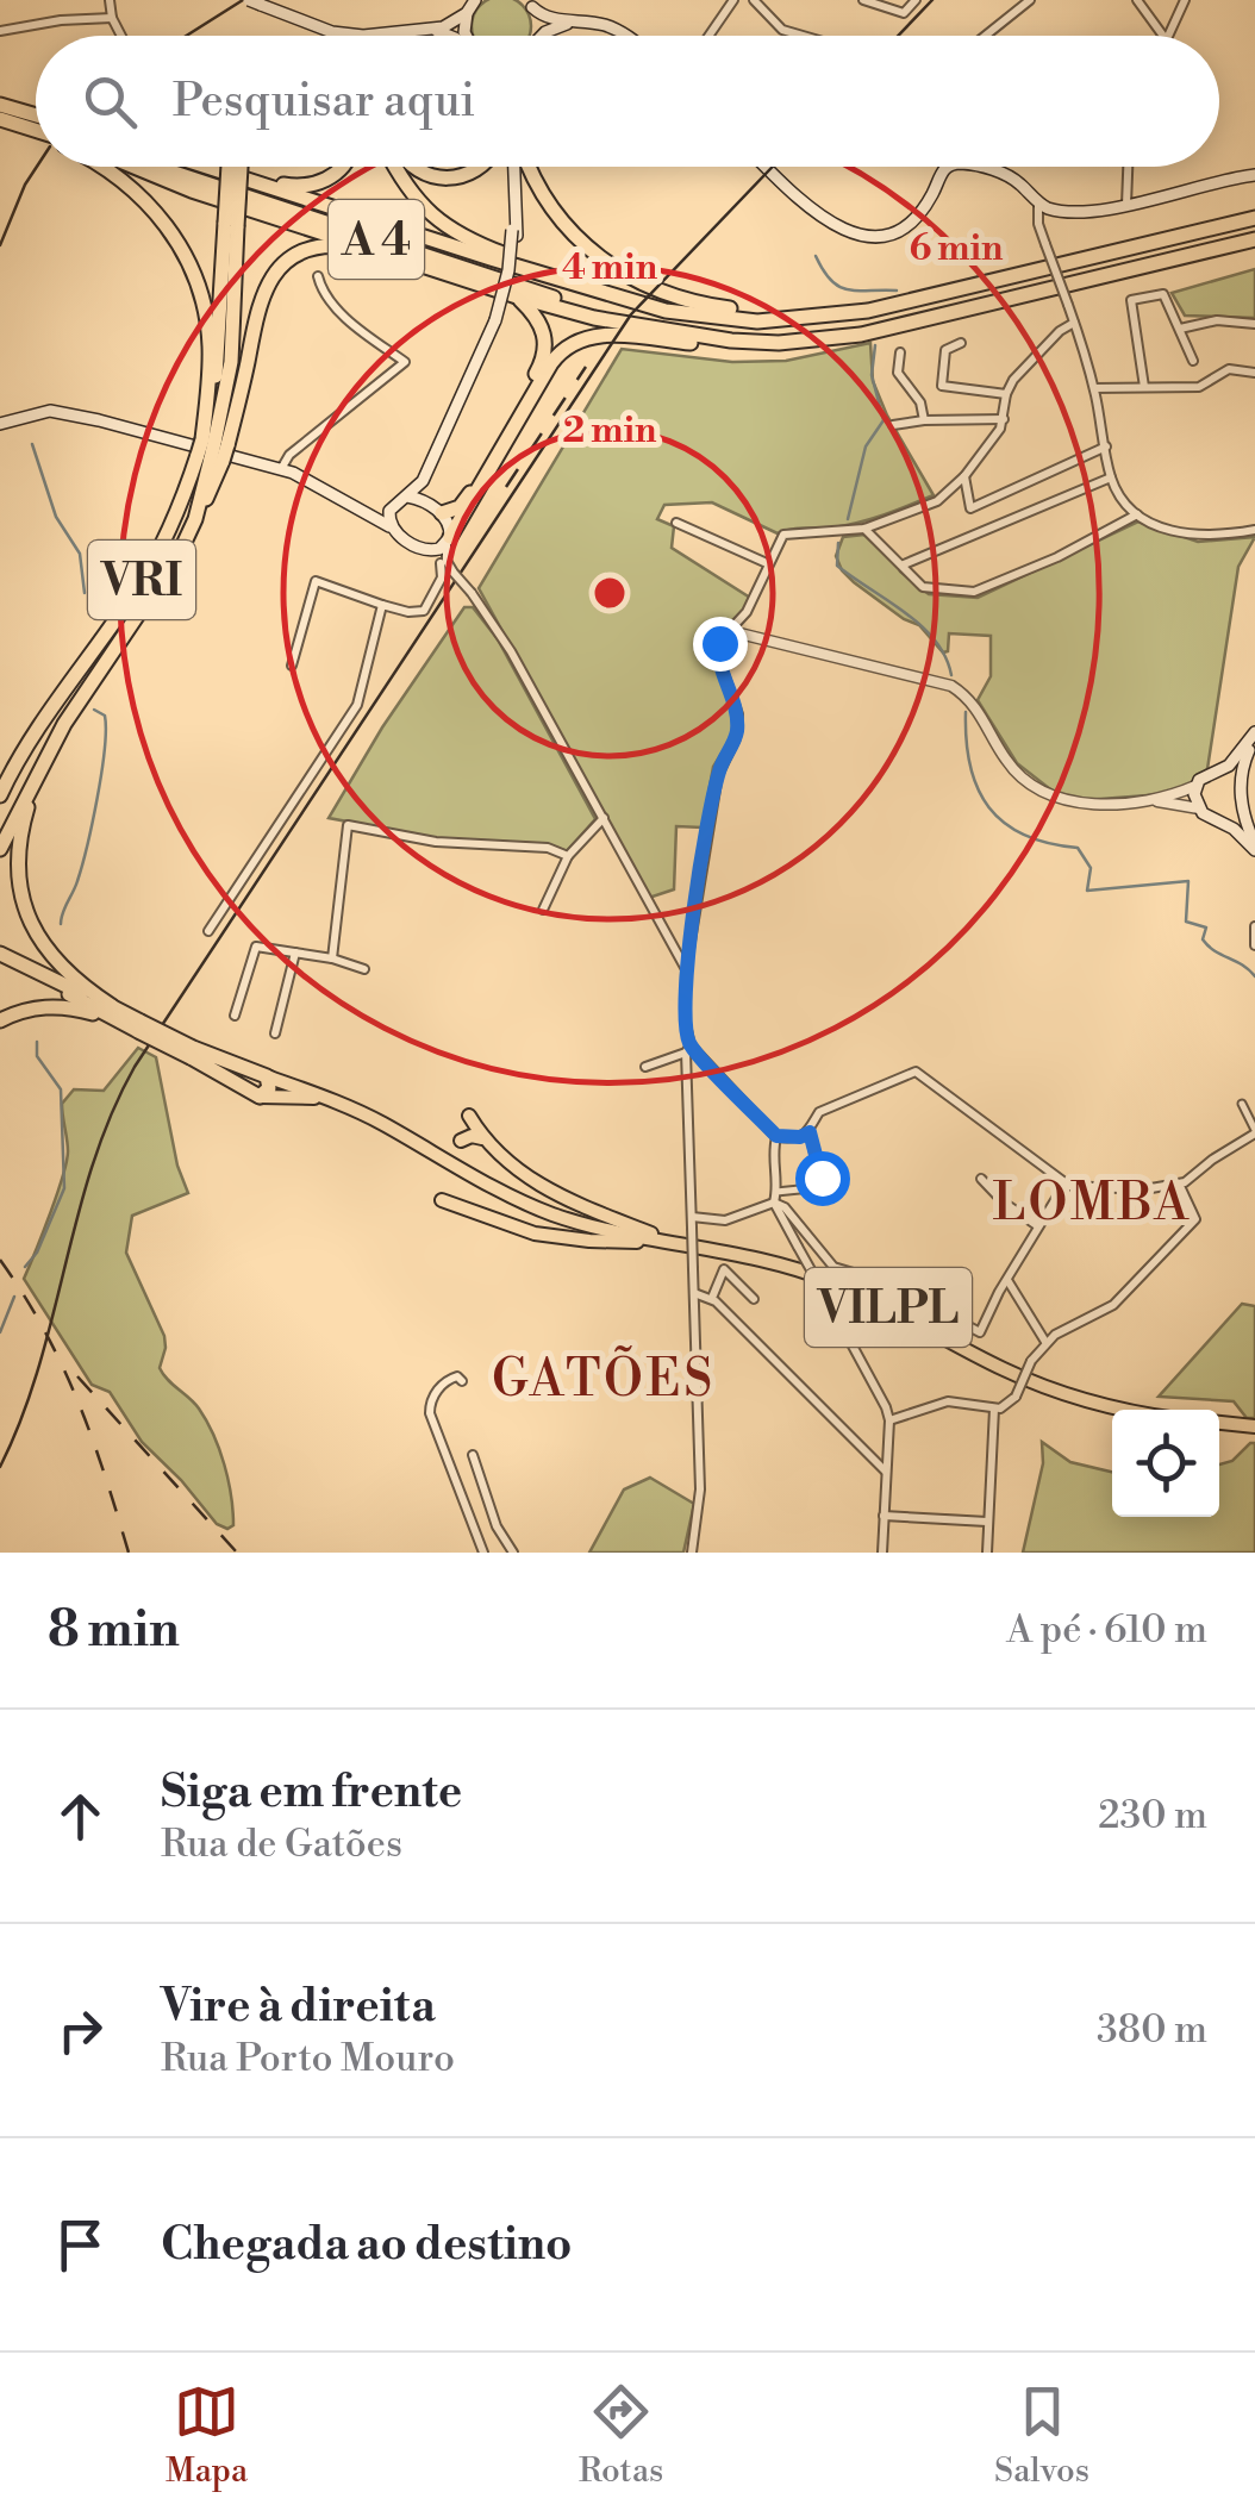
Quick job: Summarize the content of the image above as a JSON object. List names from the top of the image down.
{
  "streets": {
    "highway": ["A 4", "VRI", "VILPL"]
  },
  "crossings": [
    ["VRI", "VILPL"]
  ],
  "districts": ["LOMBA", "GATÕES"],
  "page": {
    "search": "Pesquisar aqui",
    "heading": ["8 min", "A pé · 610 m"],
    "list": [
      ["Siga em frente", "Rua de Gatões", "230 m"],
      ["Vire à direita", "Rua Porto Mouro", "380 m"],
      "Chegada ao destino"
    ],
    "nav": ["Mapa", "Rotas", "Salvos"]
  },
  "rings": ["6 min", "4 min", "2 min"]
}
